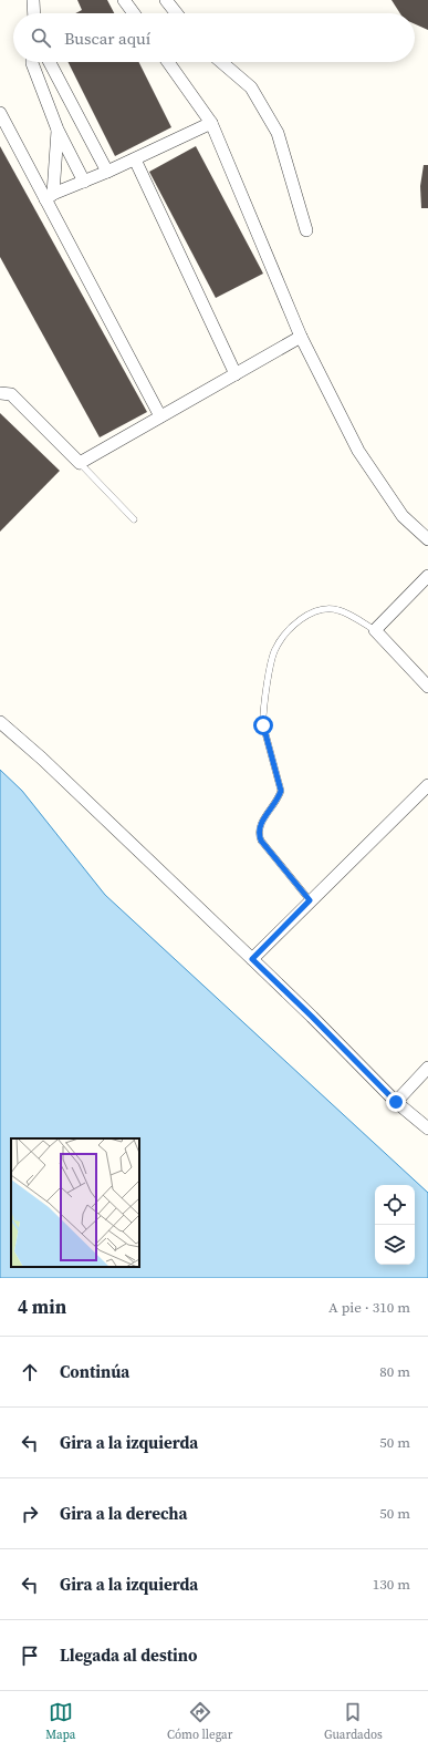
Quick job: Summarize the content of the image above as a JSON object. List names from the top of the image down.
{
  "page": {
    "search": "Buscar aquí",
    "heading": ["4 min", "A pie · 310 m"],
    "list": [
      ["Continúa", "80 m"],
      ["Gira a la izquierda", "50 m"],
      ["Gira a la derecha", "50 m"],
      ["Gira a la izquierda", "130 m"],
      "Llegada al destino"
    ],
    "nav": ["Mapa", "Cómo llegar", "Guardados"]
  }
}
